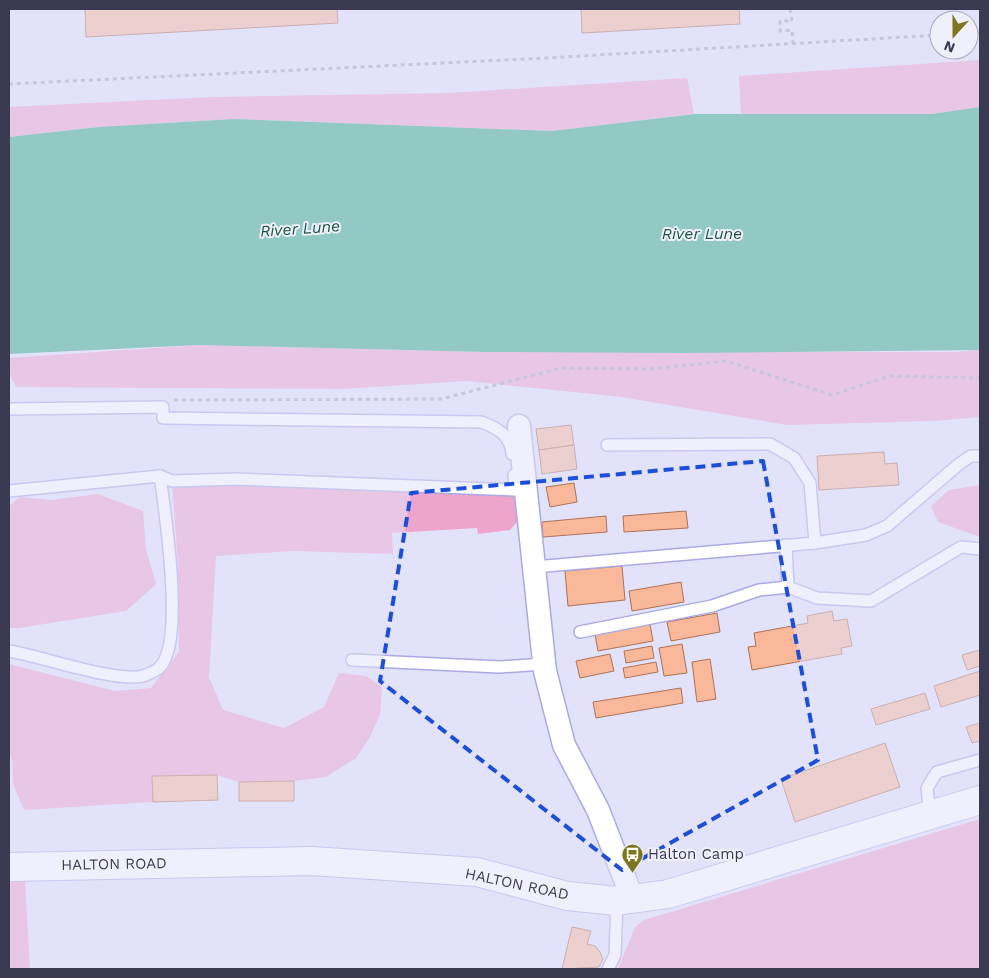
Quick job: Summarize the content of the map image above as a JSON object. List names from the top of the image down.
{
  "streets": {
    "street": ["HALTON ROAD"]
  },
  "water": ["River Lune"],
  "places": {
    "bus stop": ["Halton Camp"]
  },
  "north": "bottom"
}
